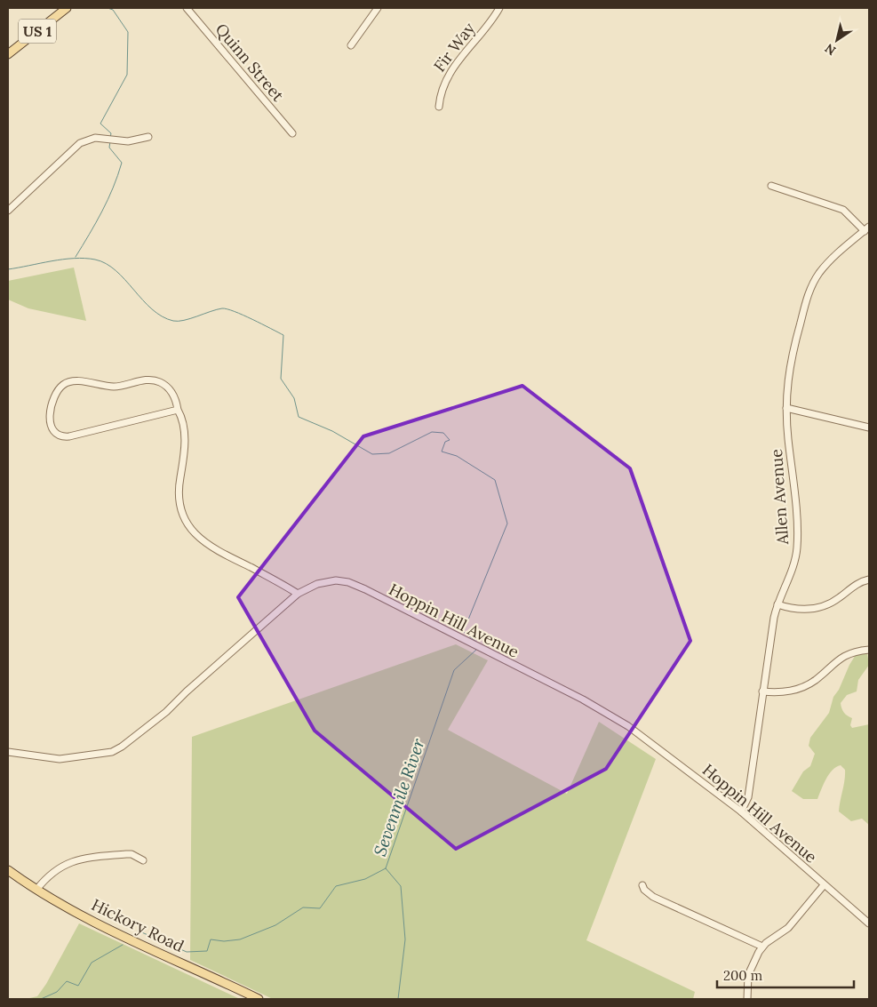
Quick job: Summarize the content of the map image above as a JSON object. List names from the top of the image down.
{
  "streets": {
    "main road": ["US 1", "Hickory Road"],
    "street": [
      "Fir Way",
      "Quinn Street",
      "Allen Avenue",
      "Hoppin Hill Avenue"
    ]
  },
  "crossings": [
    ["Allen Avenue", "Hoppin Hill Avenue"]
  ],
  "water": ["Sevenmile River"],
  "scale_bar": "200 m",
  "north": "bottom left"
}
